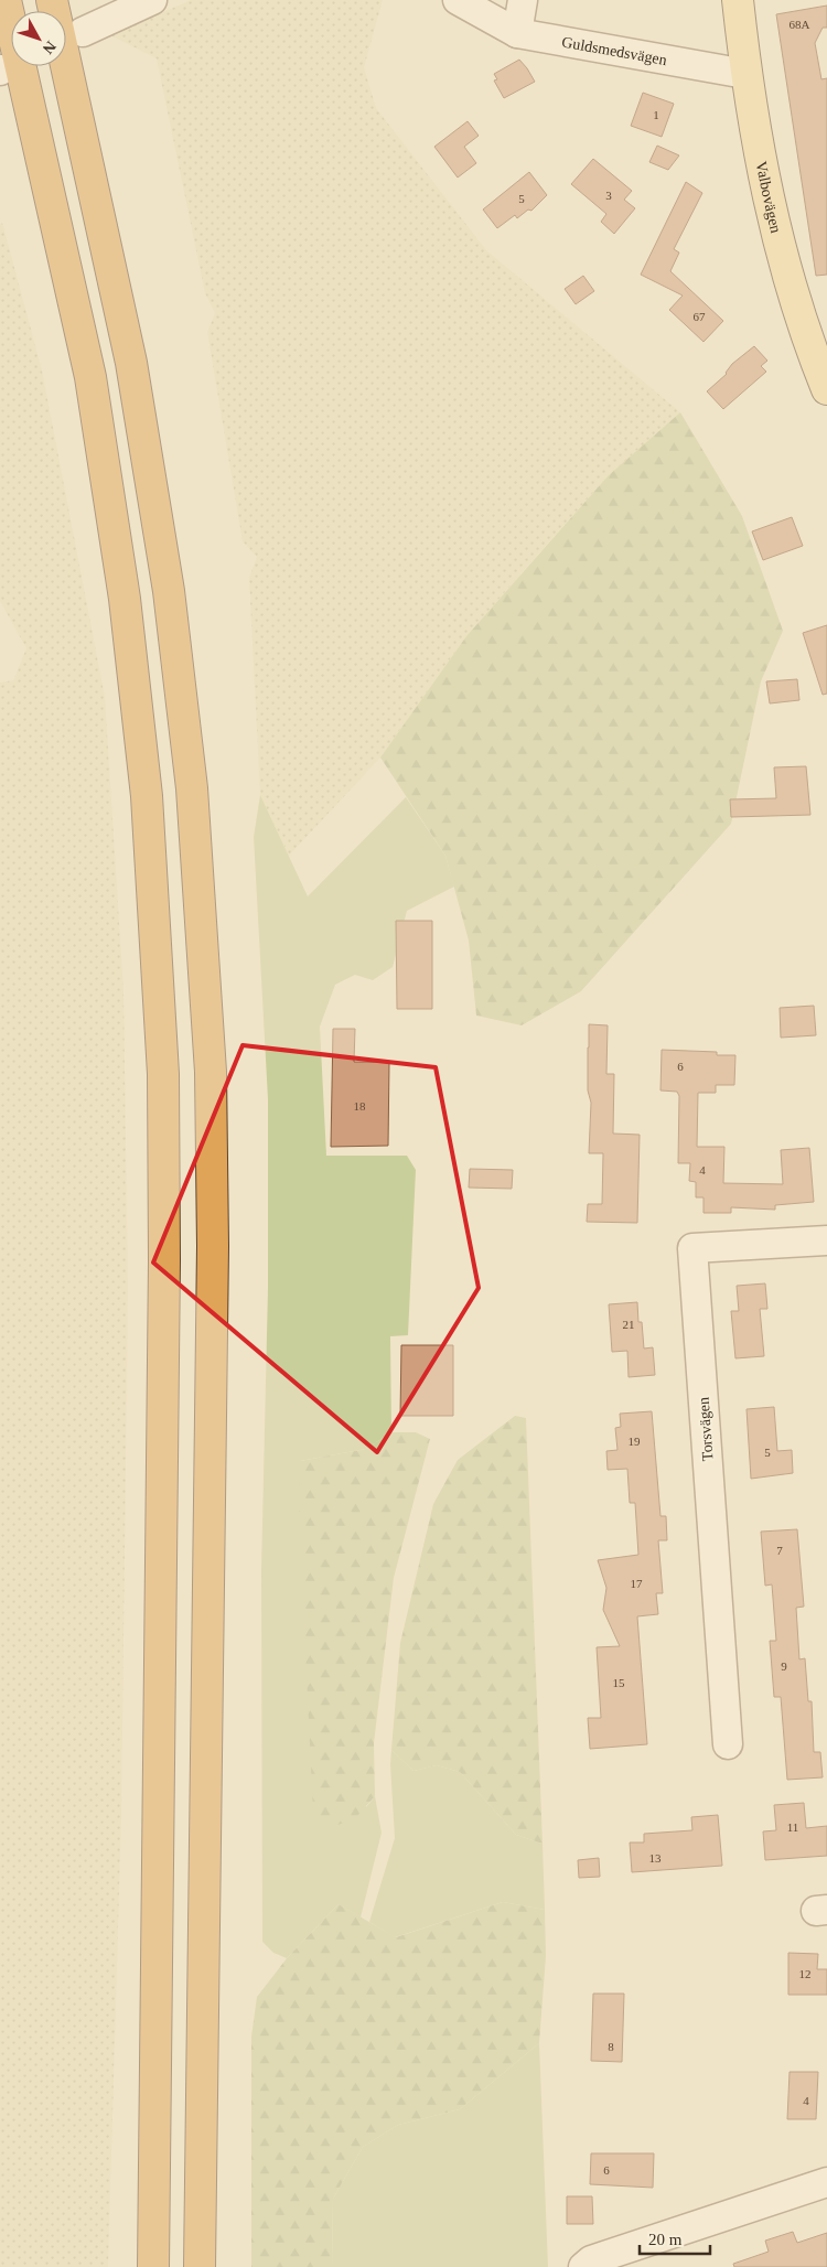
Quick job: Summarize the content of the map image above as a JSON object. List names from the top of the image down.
{
  "streets": {
    "main road": ["Valbovägen"],
    "street": ["Guldsmedsvägen", "Torsvägen"]
  },
  "crossings": [
    ["Guldsmedsvägen", "Valbovägen"]
  ],
  "house_numbers": [
    "68A",
    "1",
    "3",
    "5",
    "67",
    "6",
    "18",
    "4",
    "21",
    "19",
    "5",
    "7",
    "17",
    "9",
    "15",
    "11",
    "13",
    "12",
    "8",
    "4",
    "6"
  ],
  "scale_bar": "20 m",
  "north": "bottom right"
}
